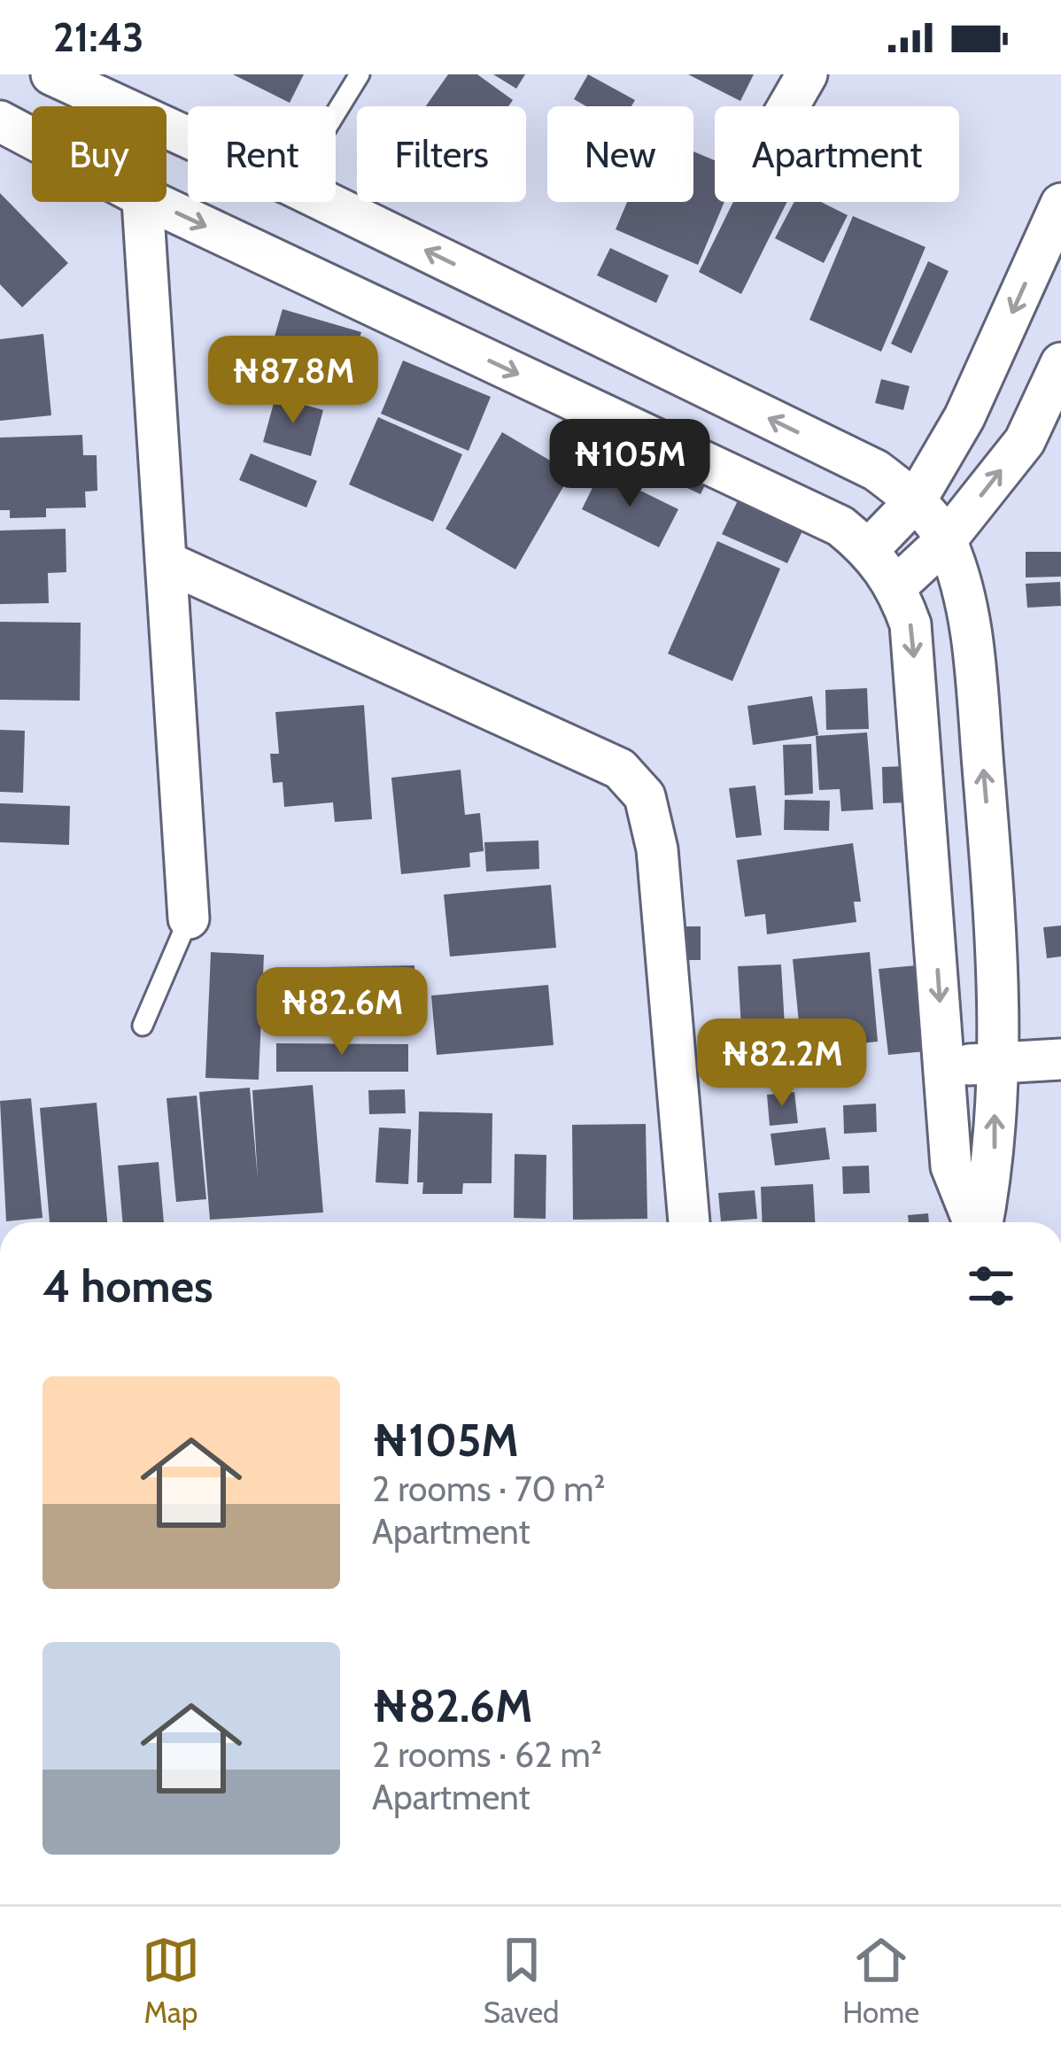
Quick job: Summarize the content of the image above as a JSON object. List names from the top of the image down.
{
  "page": {
    "status": "21:43",
    "chip": [
      "Buy",
      "Rent",
      "Filters",
      "New",
      "Apartment"
    ],
    "price": [
      "₦87.8M",
      "₦105M",
      "₦82.6M",
      "₦82.2M"
    ],
    "heading": "4 homes",
    "list": [
      {
        "name": "₦105M",
        "note": "2 rooms · 70 m² · Apartment"
      },
      {
        "name": "₦82.6M",
        "note": "2 rooms · 62 m² · Apartment"
      }
    ],
    "tabs": ["Map", "Saved", "Home"]
  }
}
